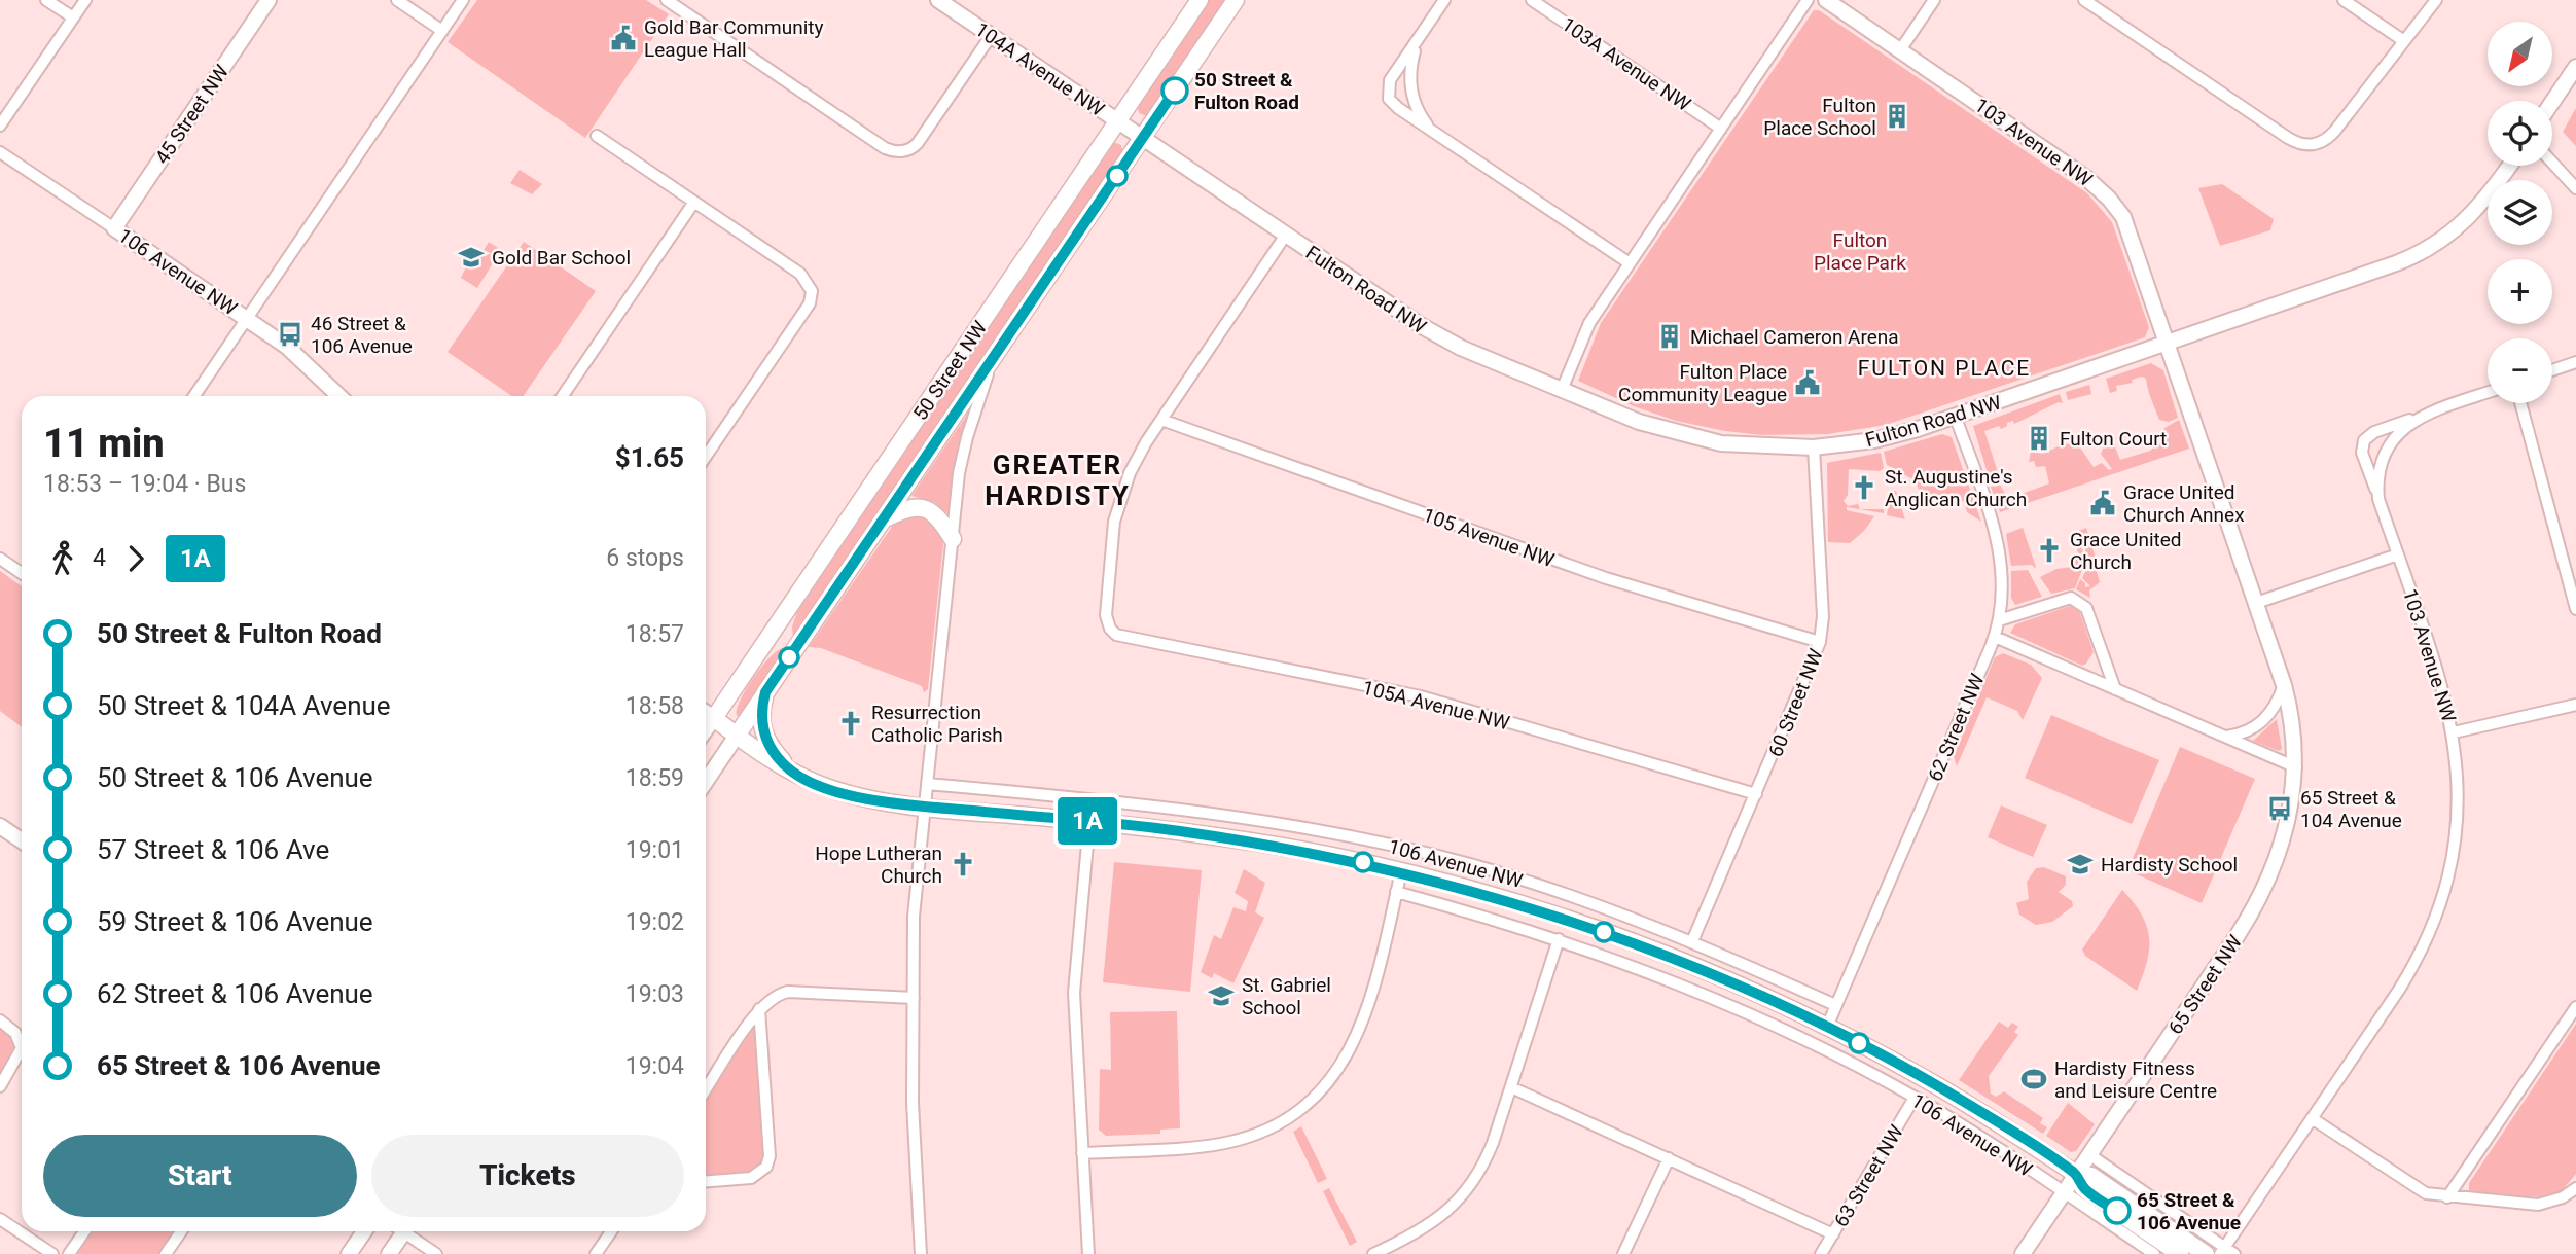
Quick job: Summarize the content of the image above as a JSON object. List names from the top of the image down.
{
  "streets": {
    "main road": ["106 Avenue NW", "50 Street NW"],
    "street": [
      "103A Avenue NW",
      "104A Avenue NW",
      "45 Street NW",
      "103 Avenue NW",
      "Fulton Road NW",
      "105 Avenue NW",
      "60 Street NW",
      "105A Avenue NW",
      "62 Street NW",
      "65 Street NW",
      "63 Street NW"
    ]
  },
  "crossings": [
    ["104A Avenue NW", "Fulton Road NW"],
    ["104A Avenue NW", "50 Street NW"],
    ["45 Street NW", "106 Avenue NW"],
    ["103 Avenue NW", "Fulton Road NW"],
    ["106 Avenue NW", "50 Street NW"],
    ["106 Avenue NW", "60 Street NW"],
    ["106 Avenue NW", "62 Street NW"],
    ["106 Avenue NW", "65 Street NW"],
    ["106 Avenue NW", "63 Street NW"],
    ["Fulton Road NW", "50 Street NW"],
    ["Fulton Road NW", "60 Street NW"],
    ["Fulton Road NW", "62 Street NW"],
    ["105 Avenue NW", "60 Street NW"],
    ["105 Avenue NW", "105A Avenue NW"],
    ["60 Street NW", "105A Avenue NW"]
  ],
  "districts": ["FULTON PLACE", "GREATER HARDISTY"],
  "parks": ["Fulton Place Park"],
  "places": {
    "public building": ["Gold Bar Community League Hall", "Fulton Place Community League", "Grace United Church Annex"],
    "other": ["50 Street & Fulton Road", "65 Street & 106 Avenue"],
    "building": ["Fulton Place School", "Michael Cameron Arena", "Fulton Court"],
    "school or university": ["Gold Bar School", "Hardisty School", "St. Gabriel School"],
    "bus stop": ["46 Street & 106 Avenue", "65 Street & 104 Avenue"],
    "church": [
      "St. Augustine's Anglican Church",
      "Grace United Church",
      "Resurrection Catholic Parish",
      "Hope Lutheran Church"
    ],
    "sports": ["Hardisty Fitness and Leisure Centre"]
  },
  "lines": ["bus line 1A"],
  "north": "bottom left",
  "page": {
    "on_map": "1A",
    "map_buttons": ["+", "−"],
    "heading": ["11 min", "18:53 – 19:04 · Bus", "$1.65"],
    "legs": ["4", "1A", "6 stops"],
    "list": [
      {
        "name": "50 Street & Fulton Road",
        "value": "18:57"
      },
      {
        "name": "50 Street & 104A Avenue",
        "value": "18:58"
      },
      {
        "name": "50 Street & 106 Avenue",
        "value": "18:59"
      },
      {
        "name": "57 Street & 106 Ave",
        "value": "19:01"
      },
      {
        "name": "59 Street & 106 Avenue",
        "value": "19:02"
      },
      {
        "name": "62 Street & 106 Avenue",
        "value": "19:03"
      },
      {
        "name": "65 Street & 106 Avenue",
        "value": "19:04"
      }
    ],
    "buttons": ["Start", "Tickets"]
  }
}
